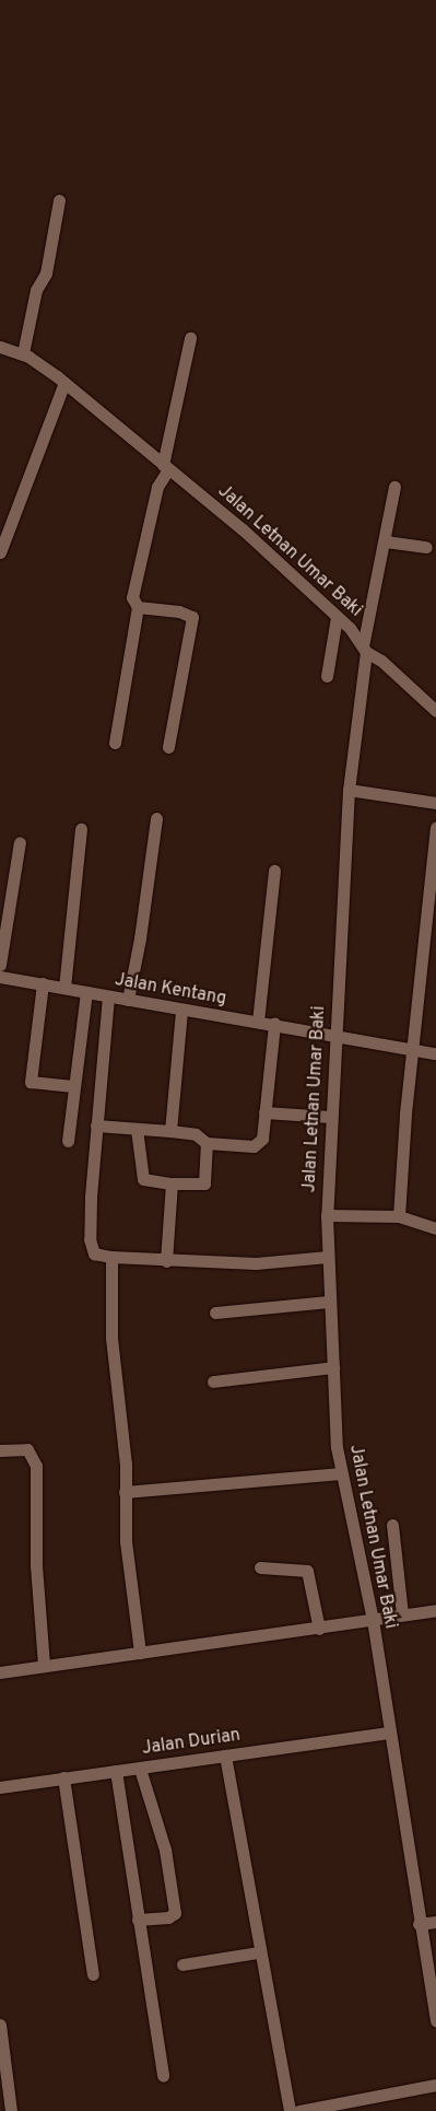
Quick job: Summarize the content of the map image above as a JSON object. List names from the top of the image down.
{
  "streets": {
    "street": ["Jalan Letnan Umar Baki", "Jalan Kentang", "Jalan Durian"]
  },
  "crossings": [
    ["Jalan Letnan Umar Baki", "Jalan Kentang"],
    ["Jalan Letnan Umar Baki", "Jalan Durian"]
  ]
}
